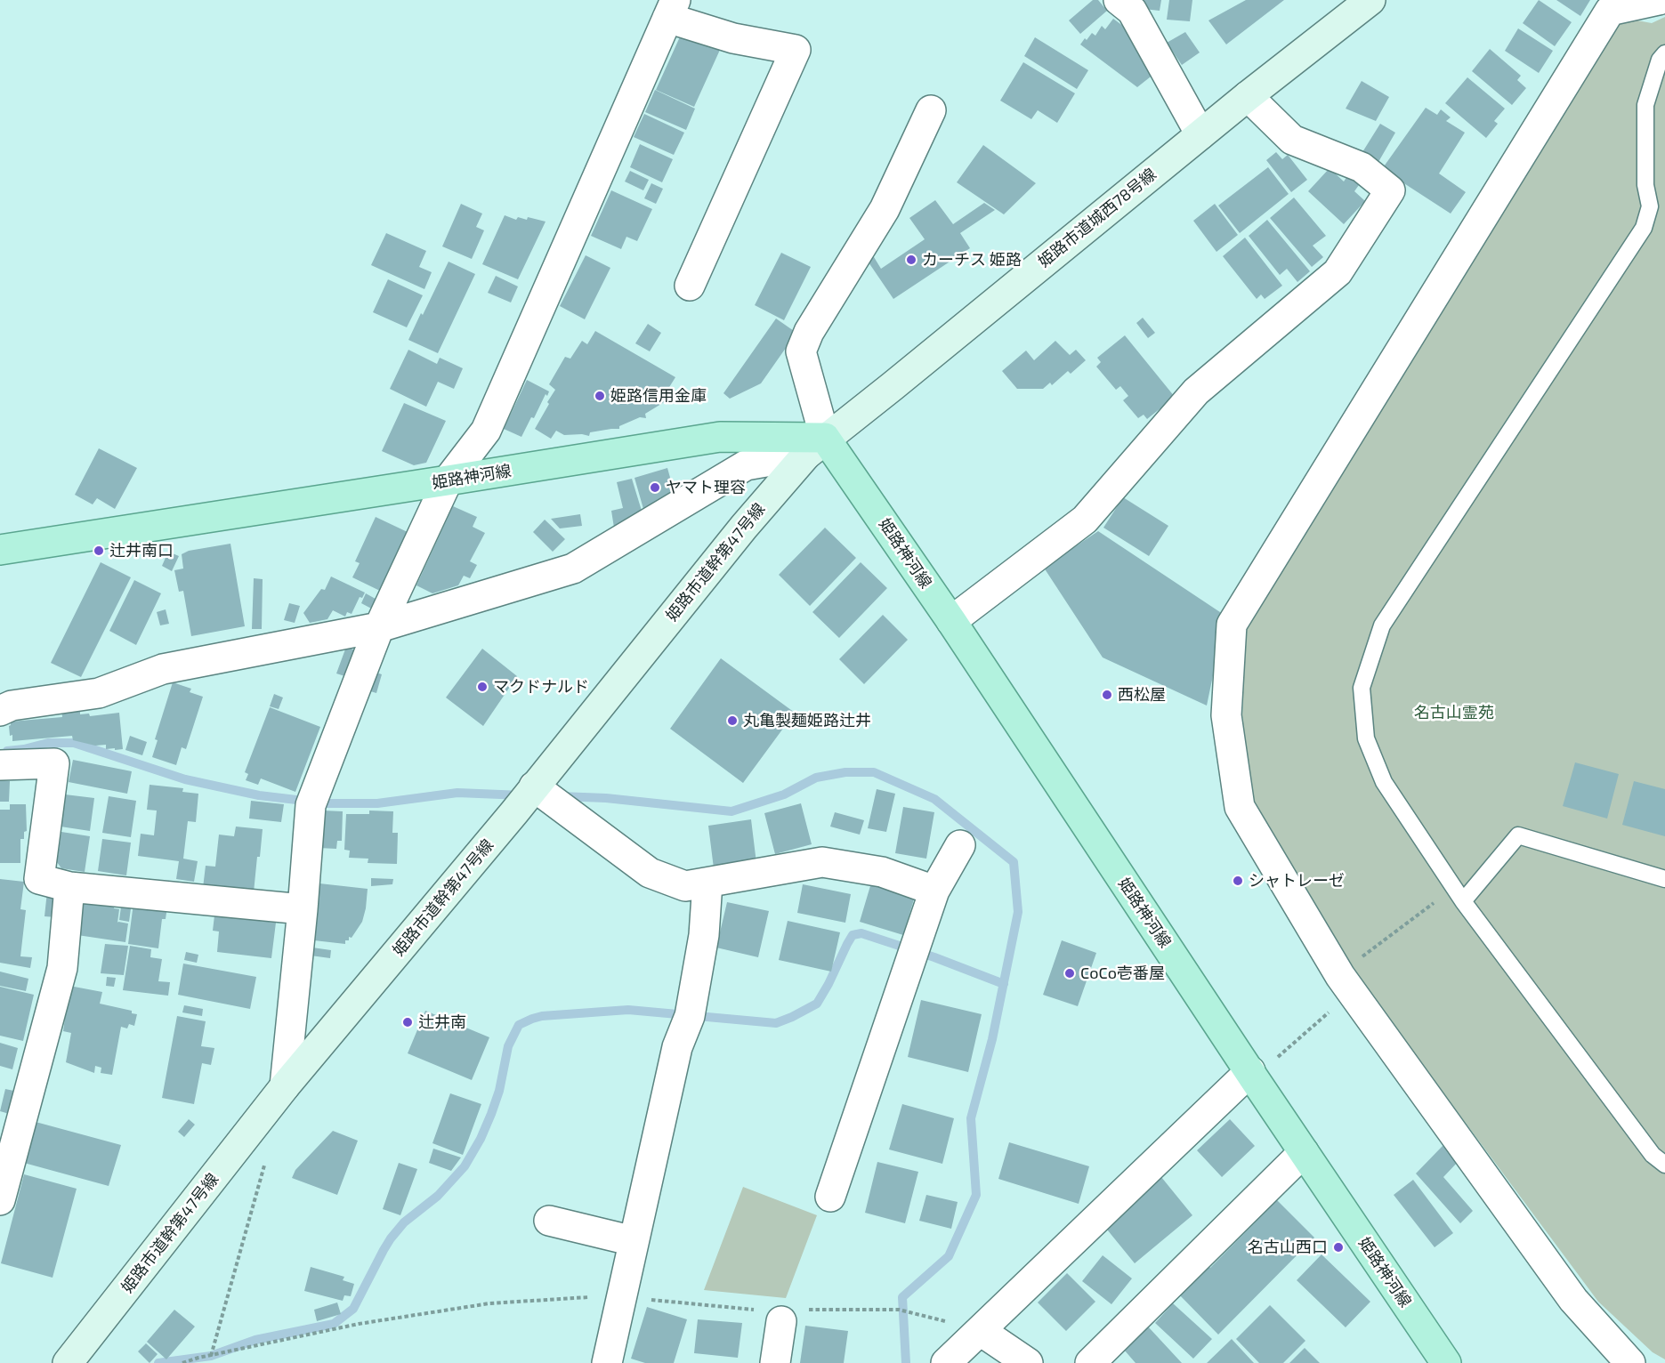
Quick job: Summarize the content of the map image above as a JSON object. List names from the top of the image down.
{
  "streets": {
    "main road": ["姫路神河線"],
    "street": ["姫路市道城西78号線", "姫路市道幹第47号線"]
  },
  "crossings": [
    ["姫路市道城西78号線", "姫路神河線"],
    ["姫路市道城西78号線", "姫路市道幹第47号線"],
    ["姫路神河線", "姫路市道幹第47号線"]
  ],
  "parks": ["名古山霊苑"],
  "places": [
    "カーチス 姫路",
    "姫路信用金庫",
    "ヤマト理容",
    "辻井南口",
    "マクドナルド",
    "西松屋",
    "丸亀製麺姫路辻井",
    "シャトレーゼ",
    "CoCo壱番屋",
    "辻井南",
    "名古山西口"
  ]
}
